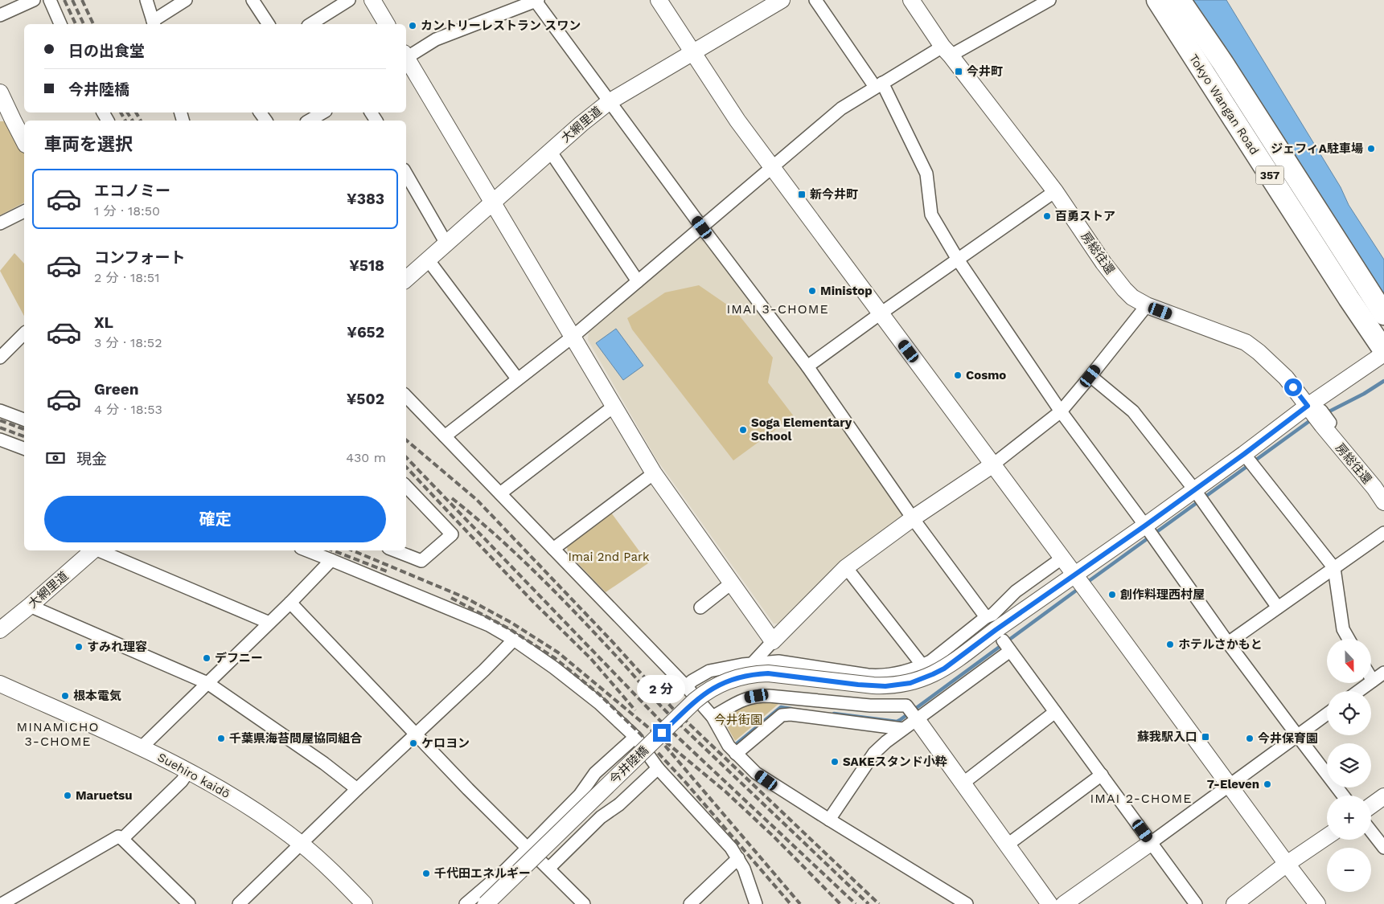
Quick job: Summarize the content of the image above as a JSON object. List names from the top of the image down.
{
  "streets": {
    "highway": ["Tokyo Wangan Road", "357"],
    "street": [
      "大網里道",
      "房総往還",
      "今井陸橋",
      "Suehiro kaidō"
    ]
  },
  "crossings": [
    ["房総往還", "今井陸橋"]
  ],
  "districts": ["IMAI 3-CHOME", "MINAMICHO 3-CHOME", "IMAI 2-CHOME"],
  "parks": ["Imai 2nd Park", "今井街園"],
  "places": {
    "other": [
      "カントリーレストラン スワン",
      "ジェフィA駐車場",
      "百勇ストア",
      "Ministop",
      "Cosmo",
      "Soga Elementary School",
      "創作料理西村屋",
      "ホテルさかもと",
      "すみれ理容",
      "デフニー",
      "根本電気",
      "千葉県海苔問屋協同組合",
      "今井保育園",
      "ケロヨン",
      "SAKEスタンド小粋",
      "7-Eleven",
      "Maruetsu",
      "千代田エネルギー"
    ],
    "transit": ["今井町", "新今井町", "蘇我駅入口"]
  },
  "north": "bottom",
  "page": {
    "banner": ["日の出食堂", "今井陸橋"],
    "heading": "車両を選択",
    "list": [
      {
        "name": "エコノミー",
        "note": "1 分 · 18:50",
        "value": "¥383"
      },
      {
        "name": "コンフォート",
        "note": "2 分 · 18:51",
        "value": "¥518"
      },
      {
        "name": "XL",
        "note": "3 分 · 18:52",
        "value": "¥652"
      },
      {
        "name": "Green",
        "note": "4 分 · 18:53",
        "value": "¥502"
      }
    ],
    "pay": ["現金", "430 m"],
    "buttons": "確定",
    "map_buttons": ["+", "−"],
    "bubble": "2 分"
  }
}
